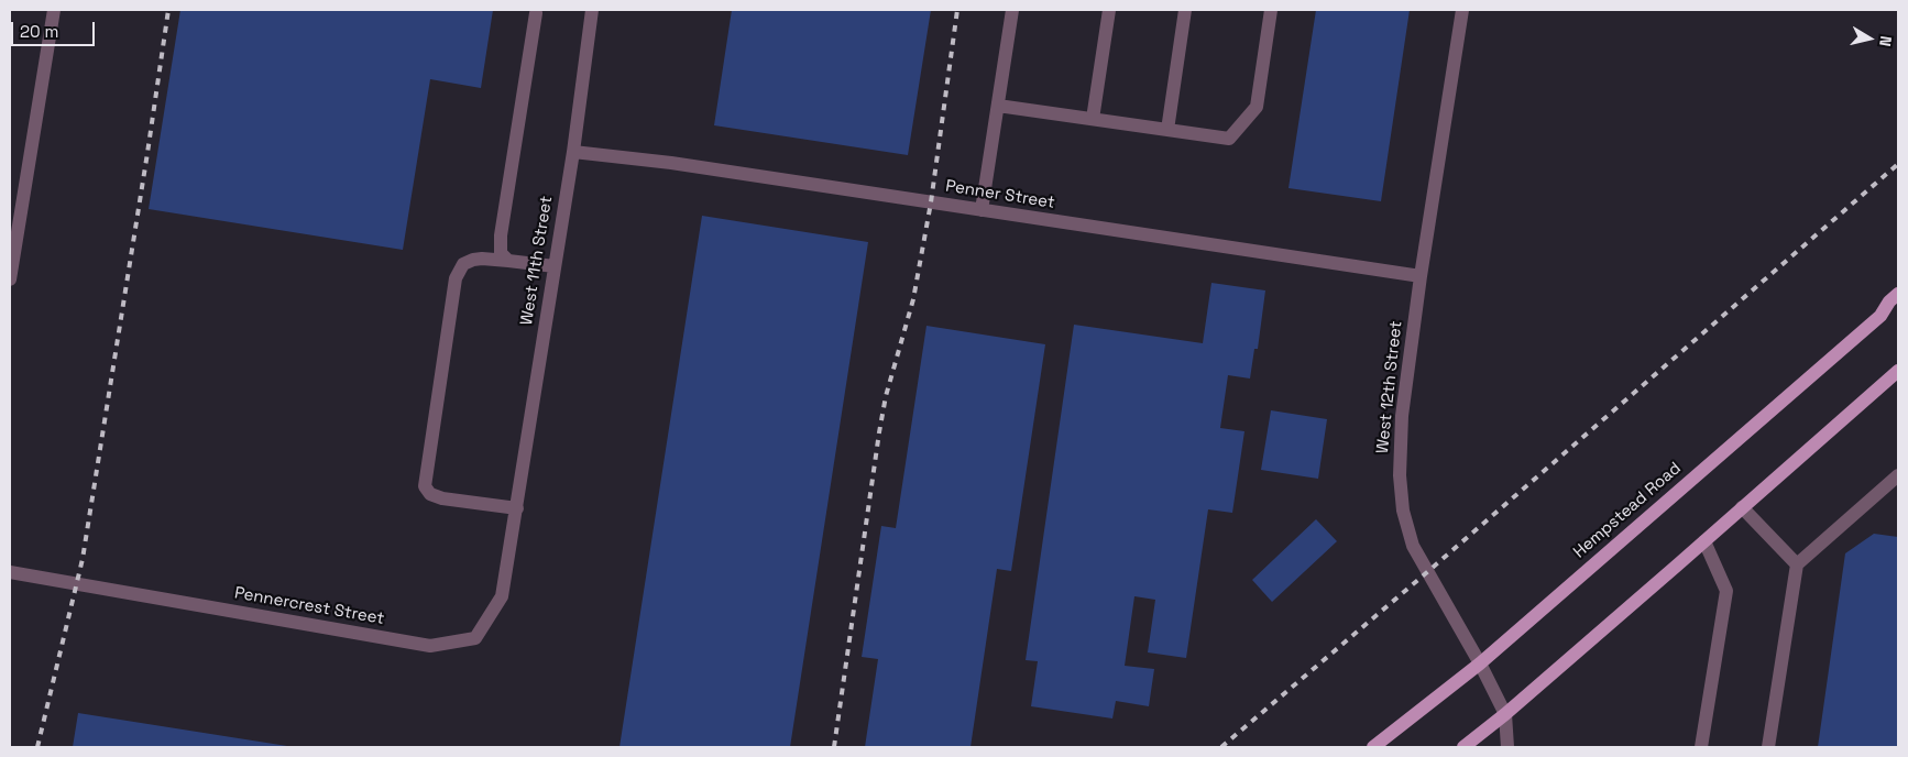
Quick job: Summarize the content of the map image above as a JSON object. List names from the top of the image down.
{
  "streets": {
    "main road": ["Hempstead Road"],
    "street": [
      "Penner Street",
      "West 11th Street",
      "West 12th Street",
      "Pennercrest Street"
    ]
  },
  "crossings": [
    ["Penner Street", "West 11th Street"],
    ["Penner Street", "West 12th Street"],
    ["West 11th Street", "Pennercrest Street"],
    ["West 12th Street", "Hempstead Road"]
  ],
  "scale_bar": "20 m",
  "north": "right"
}
